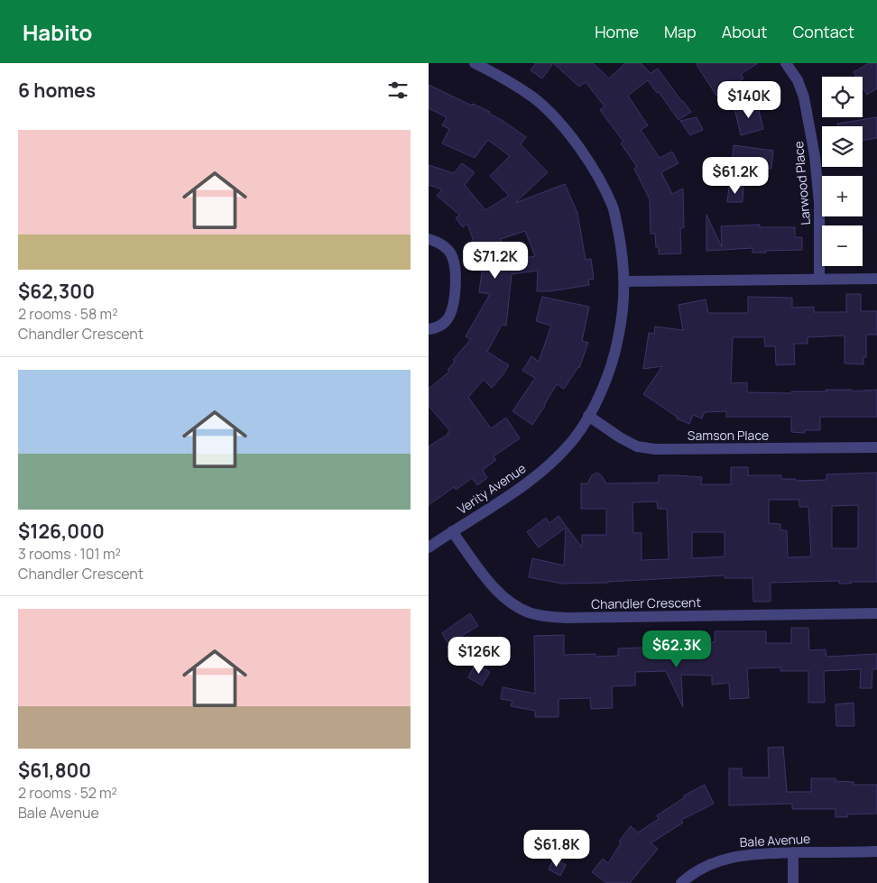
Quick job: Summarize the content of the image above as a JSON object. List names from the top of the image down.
{
  "streets": {
    "street": [
      "Larwood Place",
      "Samson Place",
      "Verity Avenue",
      "Chandler Crescent",
      "Bale Avenue"
    ]
  },
  "crossings": [
    ["Samson Place", "Verity Avenue"],
    ["Verity Avenue", "Chandler Crescent"]
  ],
  "page": {
    "header": "Habito",
    "nav": [
      "Home",
      "Map",
      "About",
      "Contact"
    ],
    "heading": "6 homes",
    "map_buttons": ["+", "−"],
    "price": [
      "$140K",
      "$61.2K",
      "$71.2K",
      "$62.3K",
      "$126K",
      "$61.8K"
    ],
    "list": [
      {
        "name": "$62,300",
        "note": "2 rooms · 58 m² · Chandler Crescent"
      },
      {
        "name": "$126,000",
        "note": "3 rooms · 101 m² · Chandler Crescent"
      },
      {
        "name": "$61,800",
        "note": "2 rooms · 52 m² · Bale Avenue"
      }
    ]
  }
}
